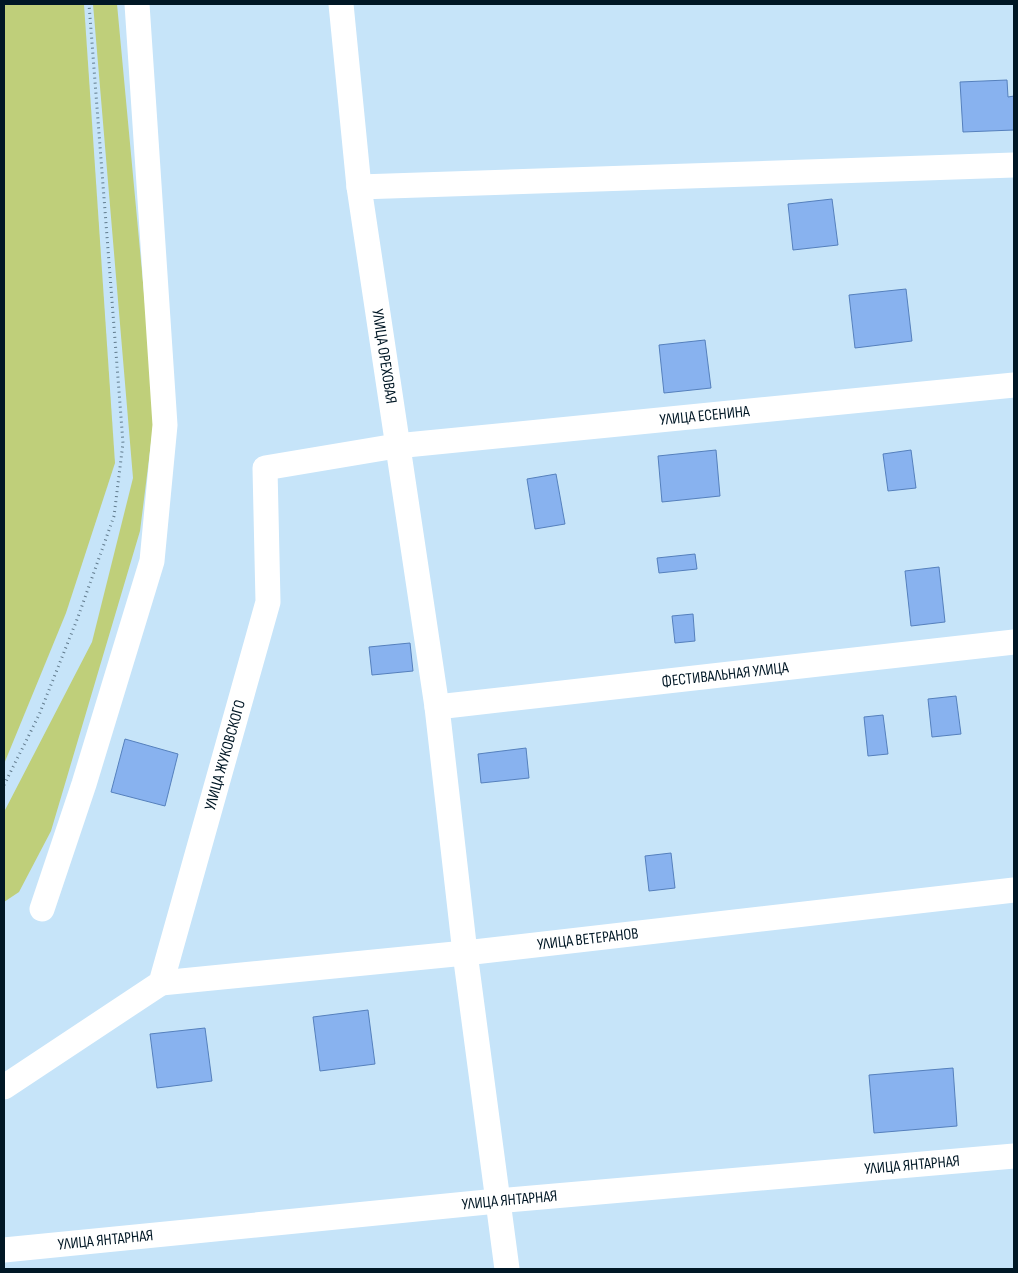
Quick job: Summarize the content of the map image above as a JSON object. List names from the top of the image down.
{
  "streets": {
    "street": [
      "УЛИЦА ОРЕХОВАЯ",
      "УЛИЦА ЕСЕНИНА",
      "ФЕСТИВАЛЬНАЯ УЛИЦА",
      "УЛИЦА ЖУКОВСКОГО",
      "УЛИЦА ВЕТЕРАНОВ",
      "УЛИЦА ЯНТАРНАЯ"
    ]
  },
  "crossings": [
    ["УЛИЦА ОРЕХОВАЯ", "УЛИЦА ЕСЕНИНА"],
    ["УЛИЦА ОРЕХОВАЯ", "ФЕСТИВАЛЬНАЯ УЛИЦА"],
    ["УЛИЦА ОРЕХОВАЯ", "УЛИЦА ЖУКОВСКОГО"],
    ["УЛИЦА ОРЕХОВАЯ", "УЛИЦА ВЕТЕРАНОВ"],
    ["УЛИЦА ОРЕХОВАЯ", "УЛИЦА ЯНТАРНАЯ"],
    ["УЛИЦА ЕСЕНИНА", "УЛИЦА ЖУКОВСКОГО"],
    ["УЛИЦА ЖУКОВСКОГО", "УЛИЦА ВЕТЕРАНОВ"]
  ]
}
